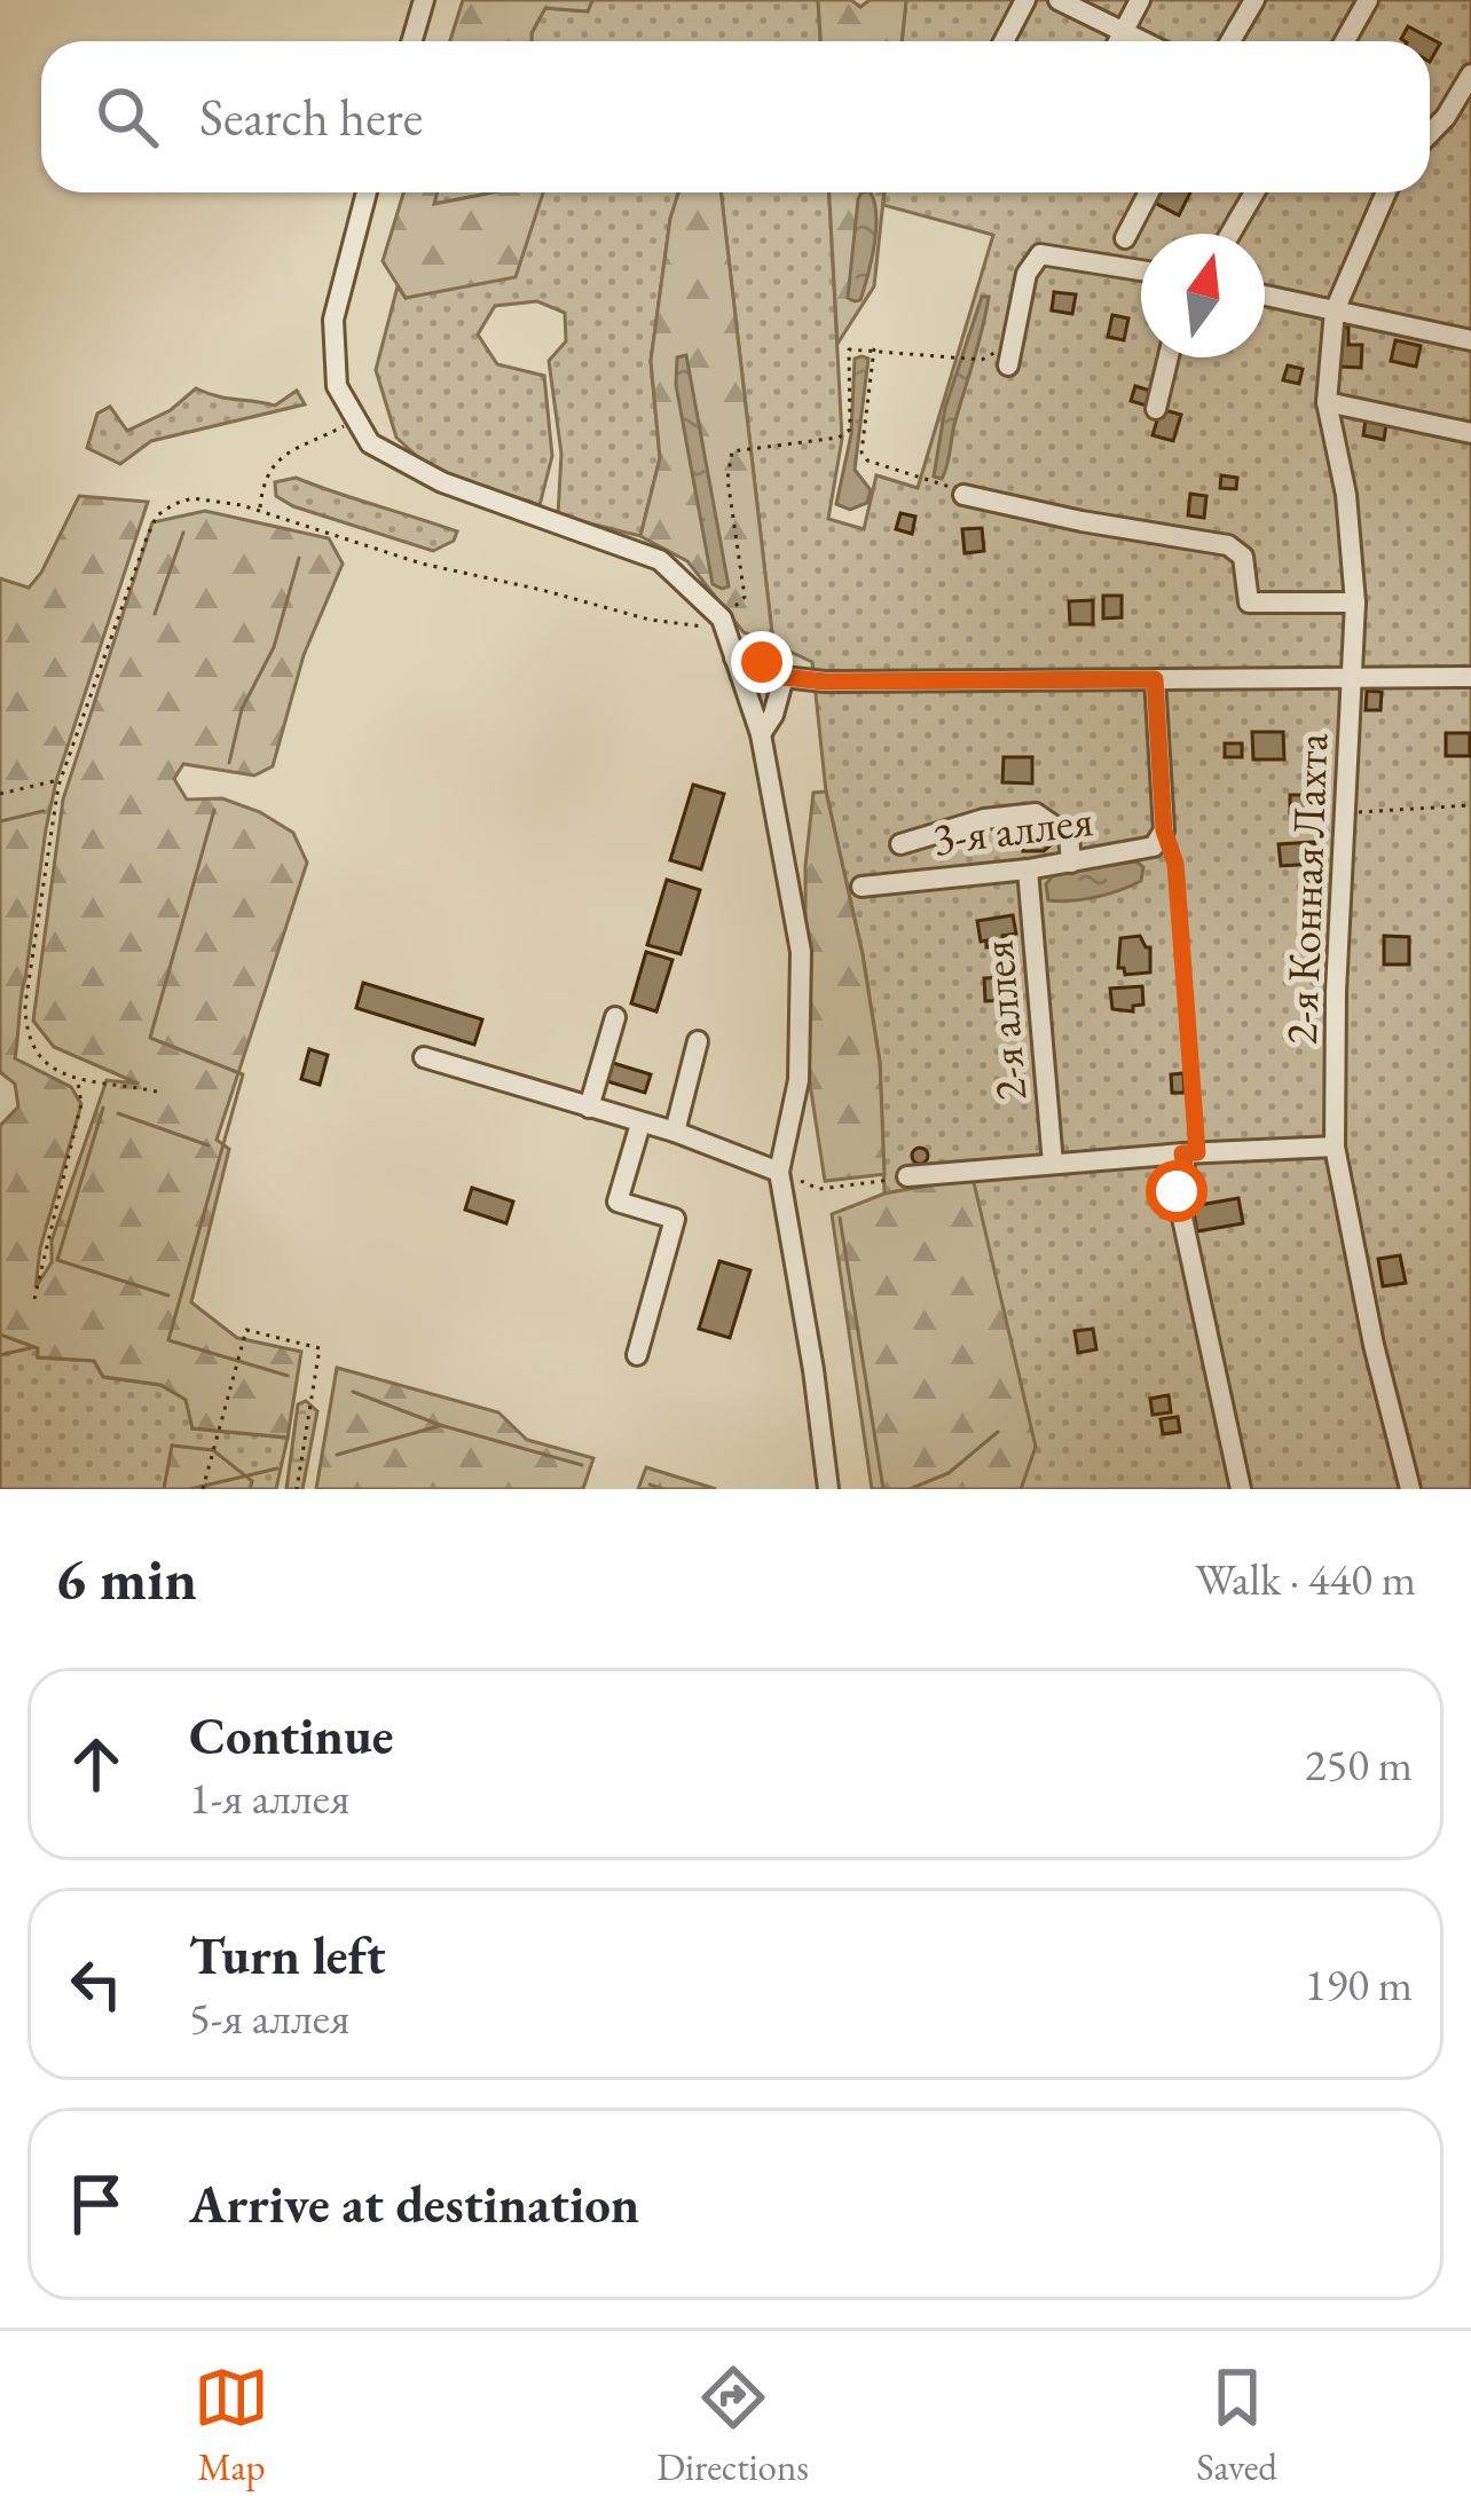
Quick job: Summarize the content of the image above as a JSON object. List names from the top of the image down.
{
  "streets": {
    "street": ["3-я аллея", "2-я Конная Лахта", "2-я аллея"]
  },
  "crossings": [
    ["3-я аллея", "2-я аллея"]
  ],
  "north": "top",
  "page": {
    "search": "Search here",
    "heading": ["6 min", "Walk · 440 m"],
    "list": [
      ["Continue", "1-я аллея", "250 m"],
      ["Turn left", "5-я аллея", "190 m"],
      "Arrive at destination"
    ],
    "nav": ["Map", "Directions", "Saved"]
  }
}
